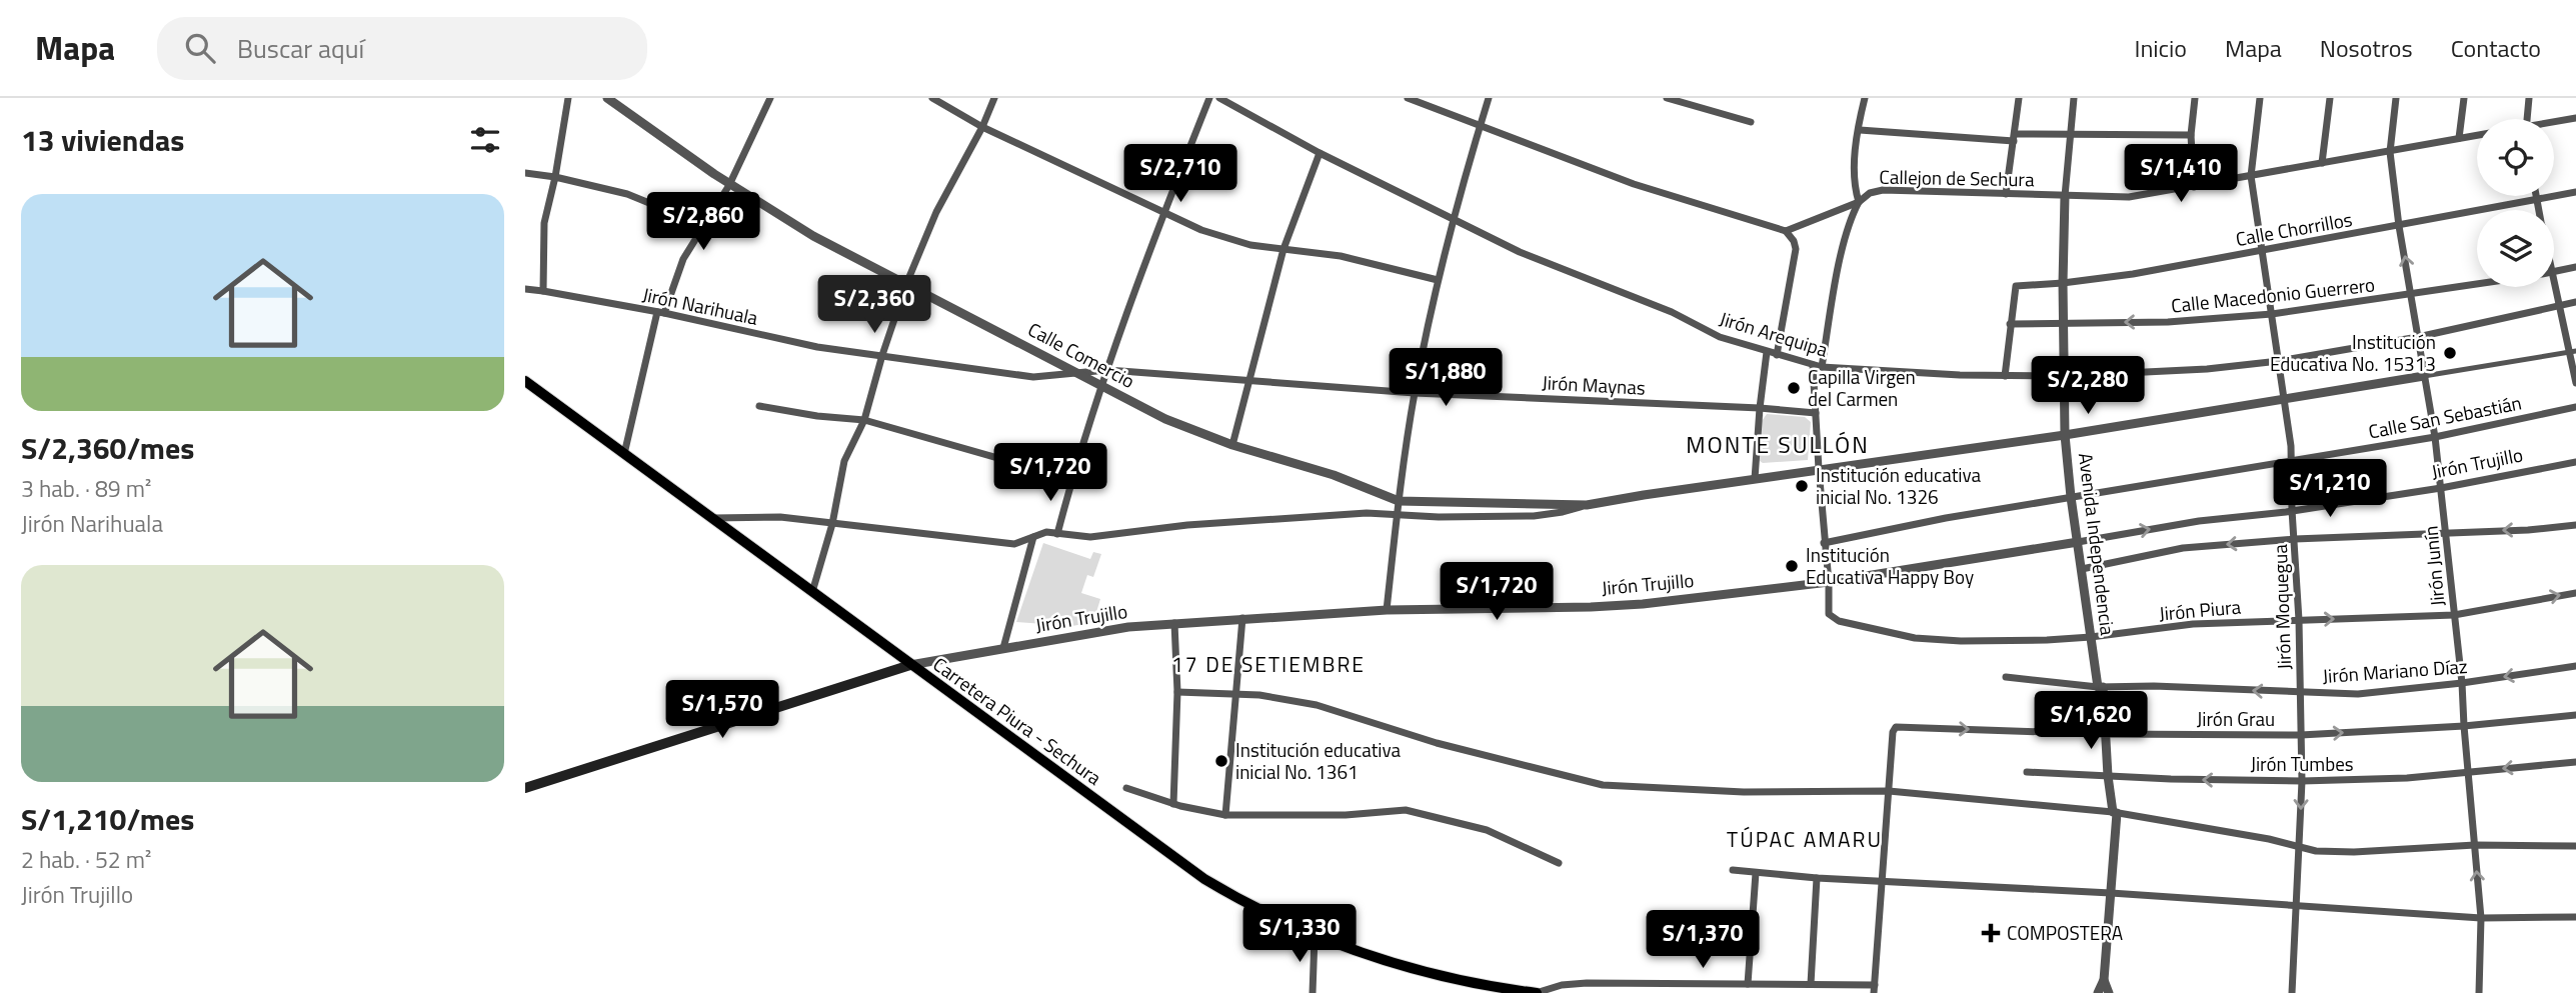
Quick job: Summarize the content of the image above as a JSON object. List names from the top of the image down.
{
  "streets": {
    "main road": ["Jirón Trujillo", "Carretera Piura - Sechura"],
    "street": [
      "Callejon de Sechura",
      "Calle Chorrillos",
      "Calle Macedonio Guerrero",
      "Jirón Narihuala",
      "Jirón Arequipa",
      "Calle Comercio",
      "Jirón Maynas",
      "Calle San Sebastián",
      "Avenida Independencia",
      "Jirón Junín",
      "Jirón Moquegua",
      "Jirón Piura",
      "Jirón Mariano Díaz",
      "Jirón Grau",
      "Jirón Tumbes"
    ]
  },
  "crossings": [
    ["Callejon de Sechura", "Avenida Independencia"],
    ["Callejon de Sechura", "Jirón Junín"],
    ["Callejon de Sechura", "Jirón Moquegua"],
    ["Calle Chorrillos", "Calle Macedonio Guerrero"],
    ["Calle Chorrillos", "Avenida Independencia"],
    ["Calle Chorrillos", "Jirón Junín"],
    ["Calle Chorrillos", "Jirón Moquegua"],
    ["Calle Macedonio Guerrero", "Avenida Independencia"],
    ["Calle Macedonio Guerrero", "Jirón Junín"],
    ["Calle Macedonio Guerrero", "Jirón Moquegua"],
    ["Jirón Narihuala", "Calle Comercio"],
    ["Jirón Narihuala", "Jirón Maynas"],
    ["Jirón Arequipa", "Avenida Independencia"],
    ["Jirón Arequipa", "Jirón Junín"],
    ["Jirón Arequipa", "Jirón Moquegua"],
    ["Calle Comercio", "Jirón Maynas"],
    ["Calle Comercio", "Avenida Independencia"],
    ["Calle Comercio", "Jirón Junín"],
    ["Calle Comercio", "Jirón Moquegua"],
    ["Calle Comercio", "Carretera Piura - Sechura"],
    ["Calle San Sebastián", "Avenida Independencia"],
    ["Calle San Sebastián", "Jirón Junín"],
    ["Calle San Sebastián", "Jirón Moquegua"],
    ["Jirón Trujillo", "Avenida Independencia"],
    ["Jirón Trujillo", "Jirón Junín"],
    ["Jirón Trujillo", "Jirón Moquegua"],
    ["Jirón Trujillo", "Jirón Piura"],
    ["Jirón Trujillo", "Carretera Piura - Sechura"],
    ["Avenida Independencia", "Jirón Piura"],
    ["Avenida Independencia", "Jirón Mariano Díaz"],
    ["Avenida Independencia", "Jirón Grau"],
    ["Avenida Independencia", "Jirón Tumbes"],
    ["Jirón Junín", "Jirón Piura"],
    ["Jirón Junín", "Jirón Mariano Díaz"],
    ["Jirón Junín", "Jirón Grau"],
    ["Jirón Junín", "Jirón Tumbes"],
    ["Jirón Moquegua", "Jirón Piura"],
    ["Jirón Moquegua", "Jirón Mariano Díaz"],
    ["Jirón Moquegua", "Jirón Grau"],
    ["Jirón Moquegua", "Jirón Tumbes"]
  ],
  "one_way": [
    "Calle Macedonio Guerrero",
    "Jirón Piura",
    "Jirón Mariano Díaz",
    "Jirón Grau"
  ],
  "districts": ["MONTE SULLÓN", "17 DE SETIEMBRE", "TÚPAC AMARU"],
  "places": {
    "other": [
      "Institución Educativa No. 15313",
      "Capilla Virgen del Carmen",
      "Institución educativa inicial No. 1326",
      "Institución Educativa Happy Boy",
      "Institución educativa inicial No. 1361"
    ],
    "health": ["COMPOSTERA"]
  },
  "page": {
    "header": "Mapa",
    "search": "Buscar aquí",
    "nav": [
      "Inicio",
      "Mapa",
      "Nosotros",
      "Contacto"
    ],
    "heading": "13 viviendas",
    "price": [
      "S/2,710",
      "S/1,410",
      "S/2,860",
      "S/2,360",
      "S/1,880",
      "S/2,280",
      "S/1,720",
      "S/1,210",
      "S/1,720",
      "S/1,570",
      "S/1,620",
      "S/1,330",
      "S/1,370"
    ],
    "list": [
      {
        "name": "S/2,360/mes",
        "note": "3 hab. · 89 m² · Jirón Narihuala"
      },
      {
        "name": "S/1,210/mes",
        "note": "2 hab. · 52 m² · Jirón Trujillo"
      }
    ]
  }
}
